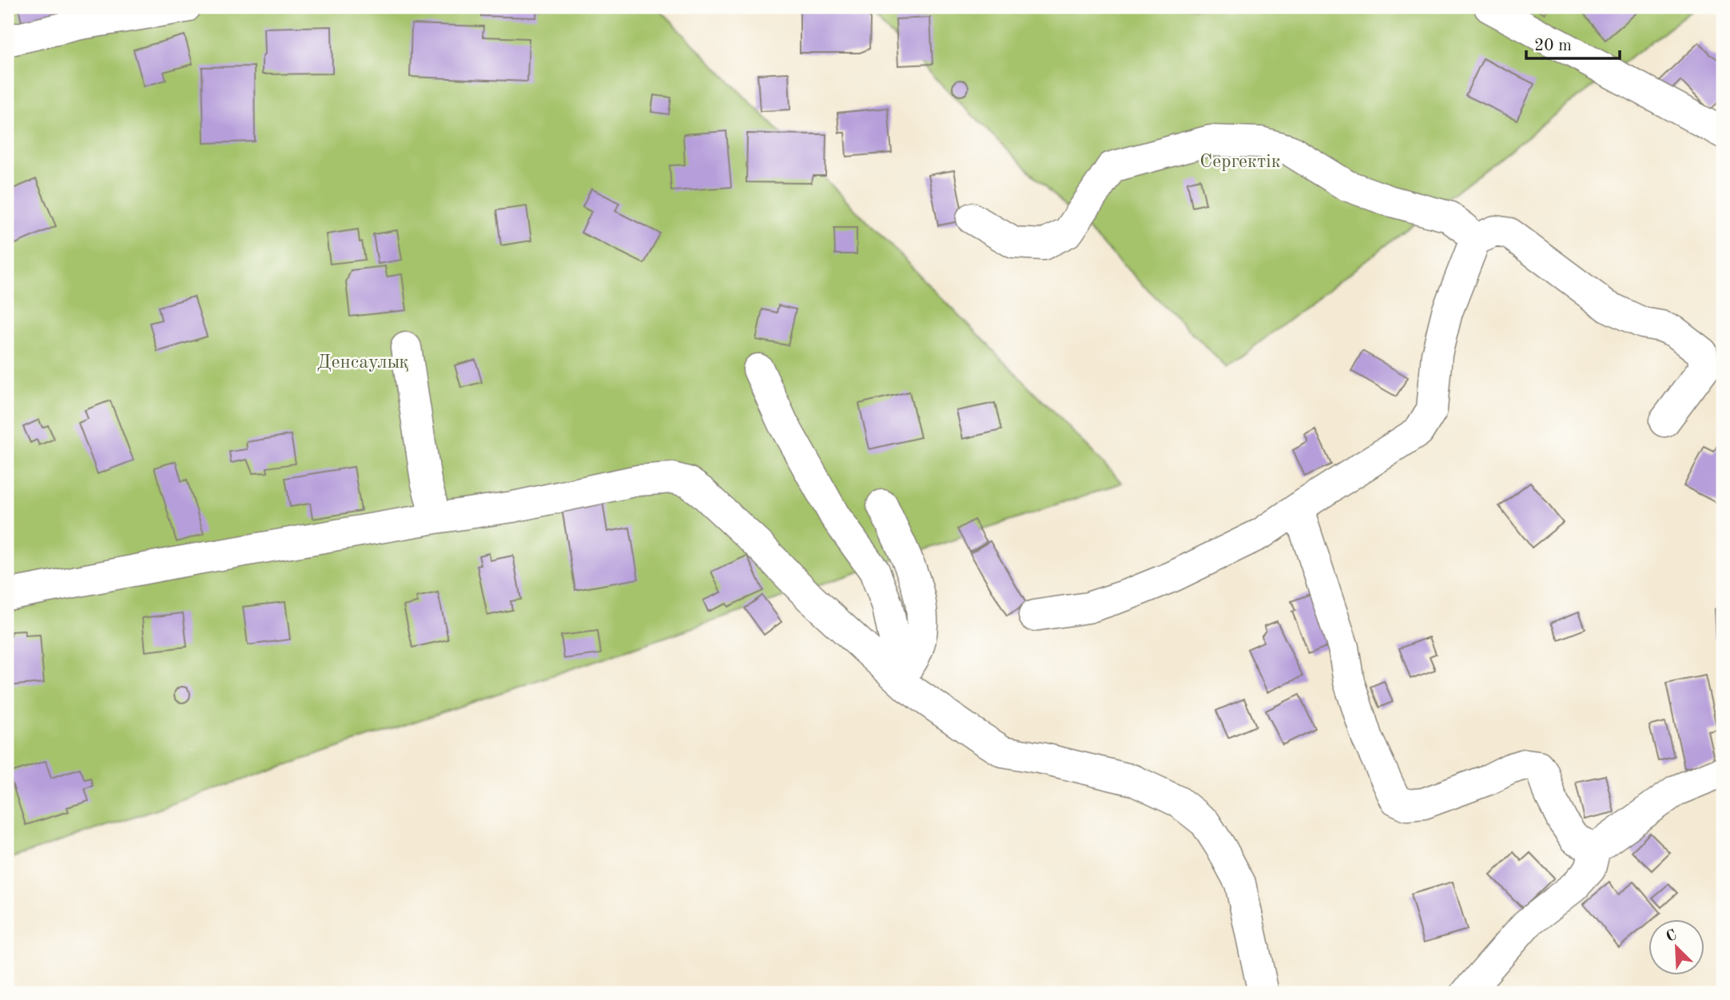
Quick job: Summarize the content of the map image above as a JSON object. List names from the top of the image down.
{
  "parks": ["Сергектік", "Денсаулық"],
  "scale_bar": "20 m",
  "north": "top left"
}
